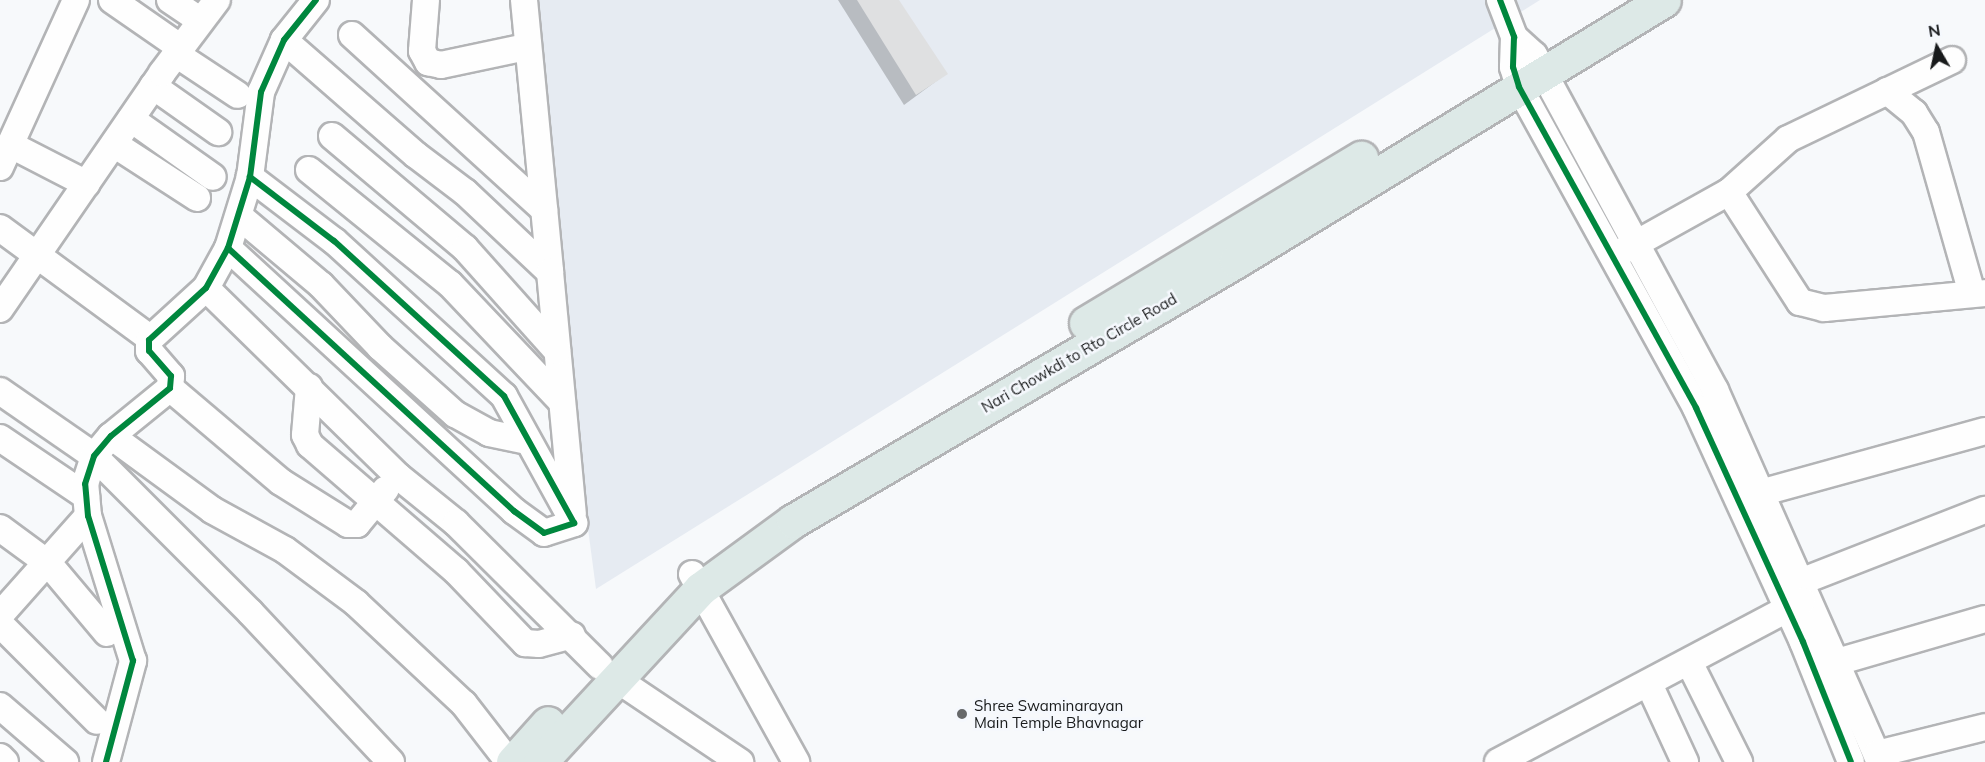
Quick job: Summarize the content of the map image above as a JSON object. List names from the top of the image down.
{
  "streets": {
    "highway": ["Nari Chowkdi to Rto Circle Road"]
  },
  "places": ["Shree Swaminarayan Main Temple Bhavnagar"],
  "north": "top"
}
